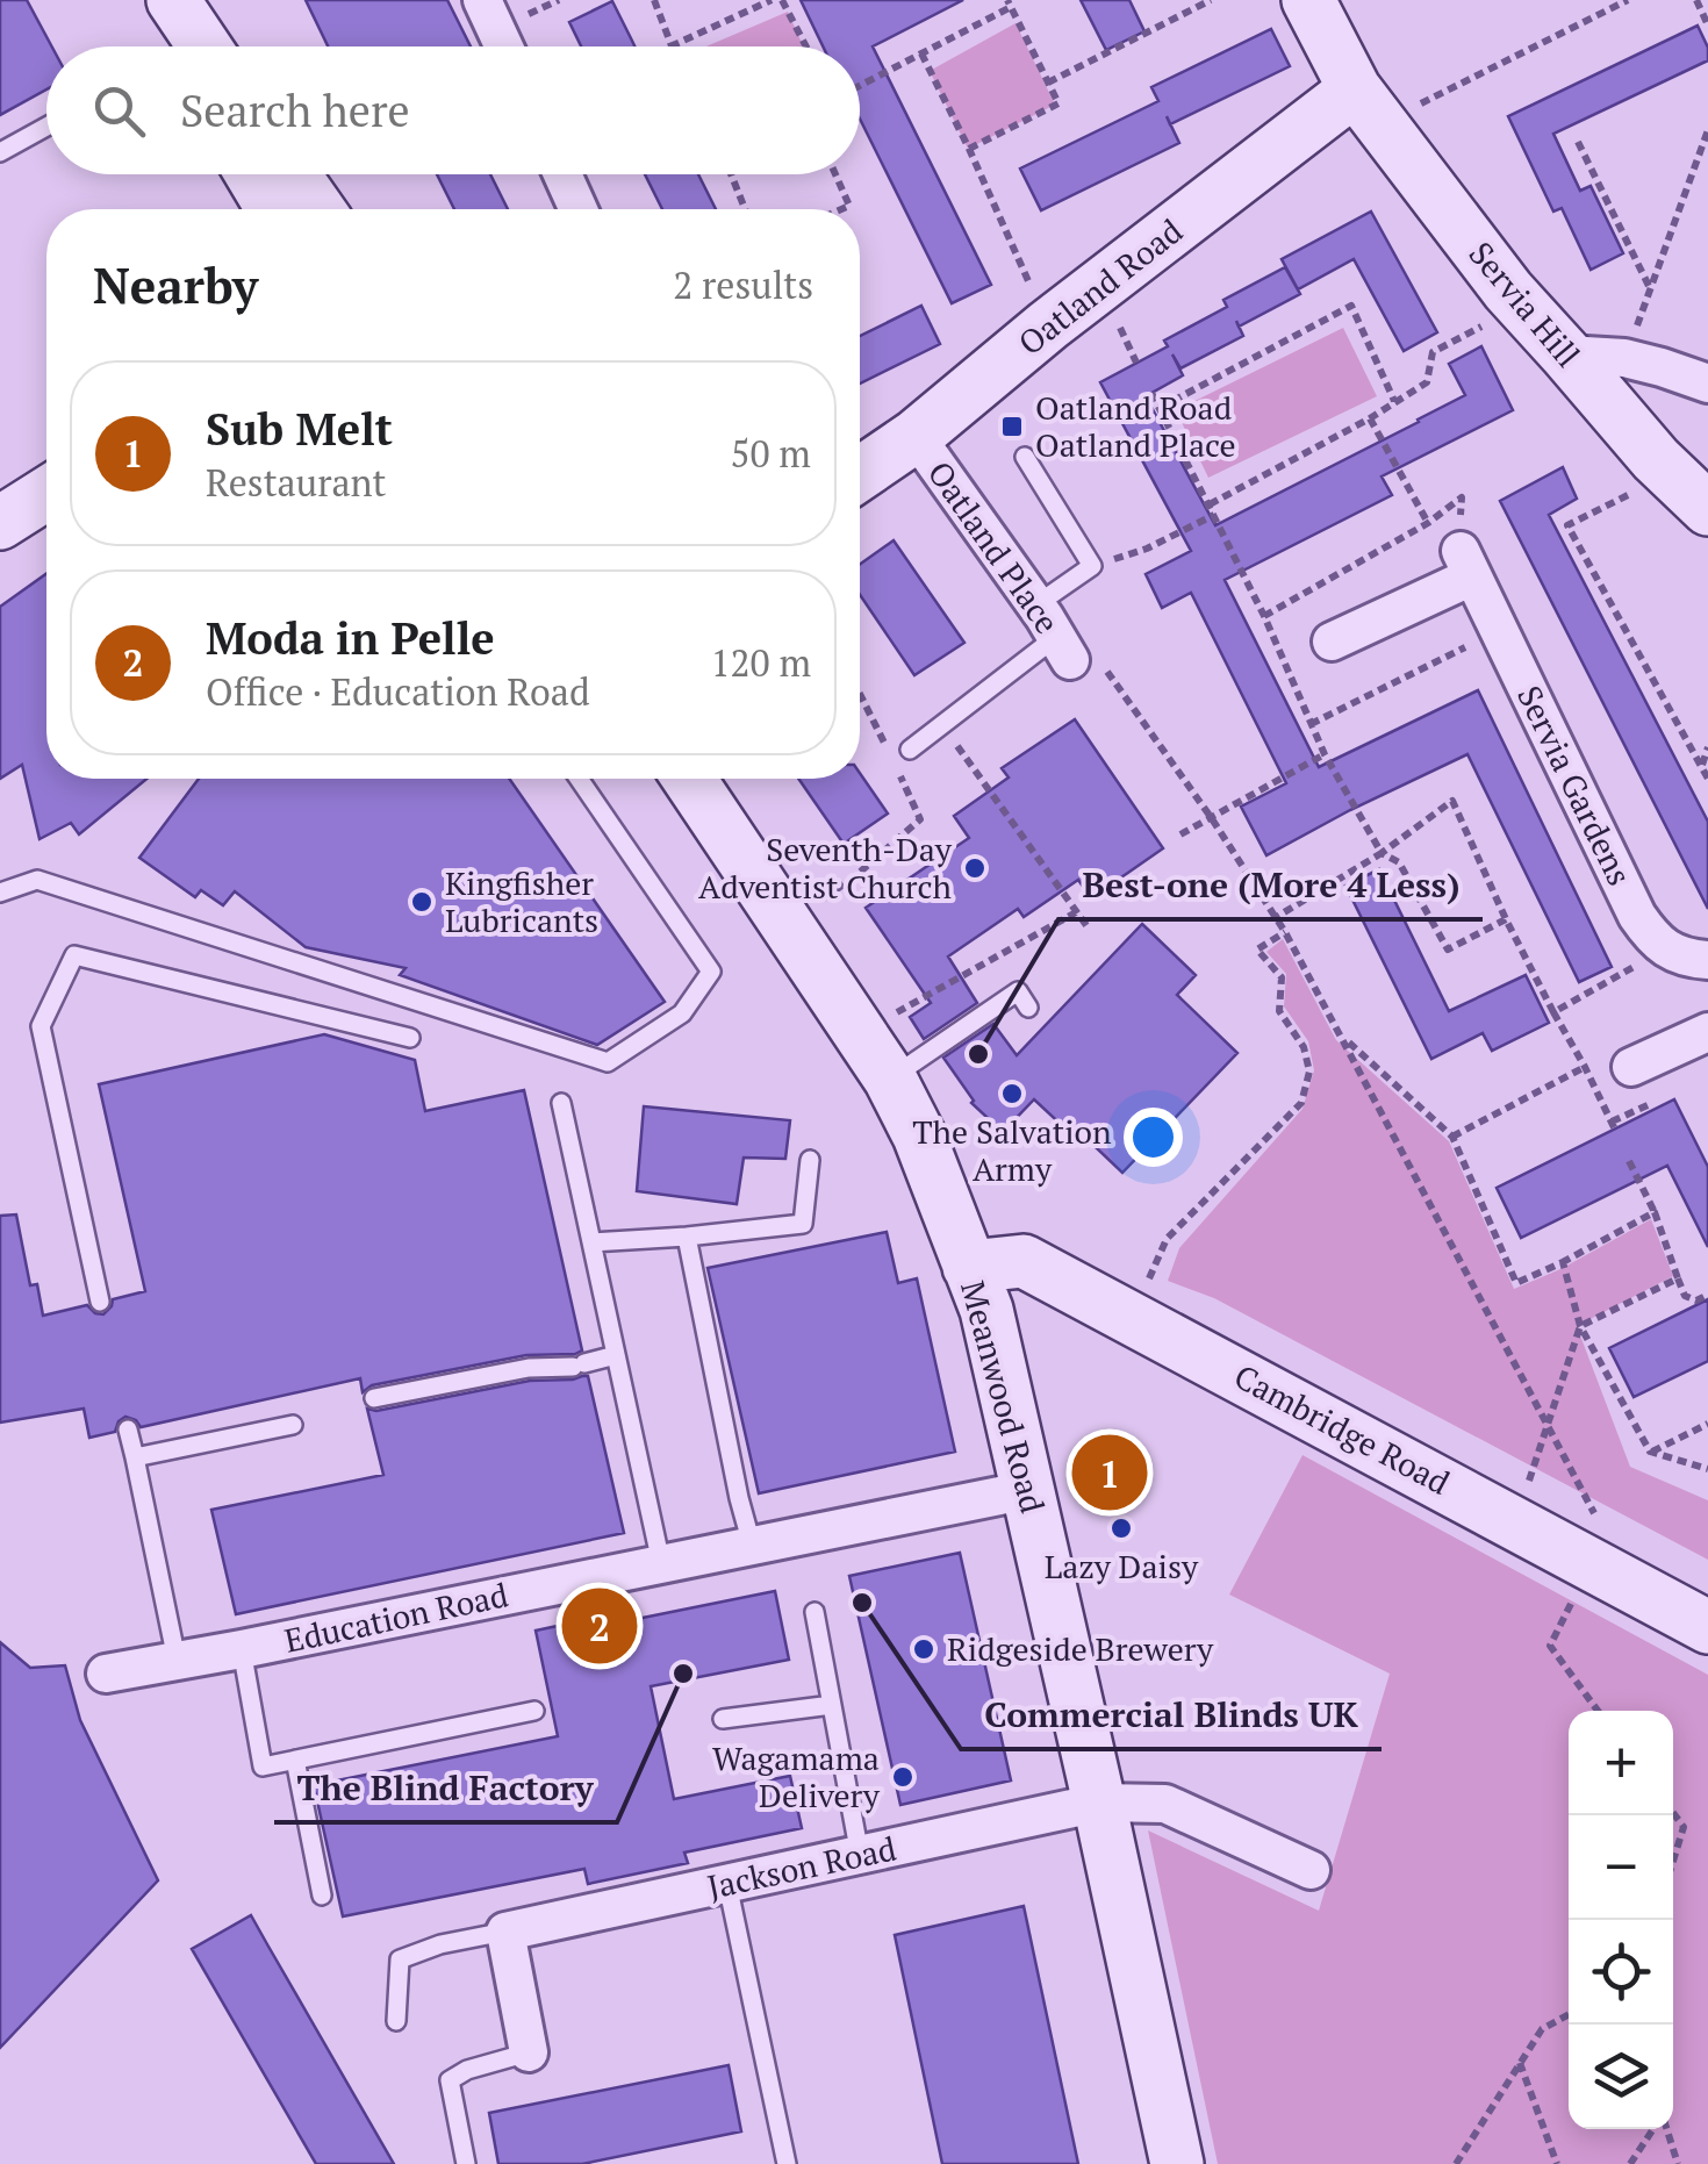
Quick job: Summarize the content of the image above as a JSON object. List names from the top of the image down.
{
  "streets": {
    "street": [
      "Oatland Road",
      "Servia Hill",
      "Oatland Place",
      "Servia Gardens",
      "Meanwood Road",
      "Cambridge Road",
      "Education Road",
      "Jackson Road"
    ]
  },
  "crossings": [
    ["Oatland Road", "Servia Hill"],
    ["Oatland Road", "Oatland Place"],
    ["Meanwood Road", "Cambridge Road"],
    ["Meanwood Road", "Education Road"],
    ["Meanwood Road", "Jackson Road"]
  ],
  "places": {
    "transit": ["Oatland Road Oatland Place"],
    "other": [
      "Seventh-Day Adventist Church",
      "Kingfisher Lubricants",
      "Best-one (More 4 Less)",
      "The Salvation Army",
      "Lazy Daisy",
      "Commercial Blinds UK",
      "Ridgeside Brewery",
      "The Blind Factory",
      "Wagamama Delivery"
    ]
  },
  "page": {
    "search": "Search here",
    "heading": ["Nearby", "2 results"],
    "list": [
      {
        "mark": "1",
        "name": "Sub Melt",
        "note": "Restaurant",
        "value": "50 m"
      },
      {
        "mark": "2",
        "name": "Moda in Pelle",
        "note": "Office · Education Road",
        "value": "120 m"
      }
    ],
    "pins": ["1", "2"],
    "map_buttons": ["+", "−"]
  }
}
